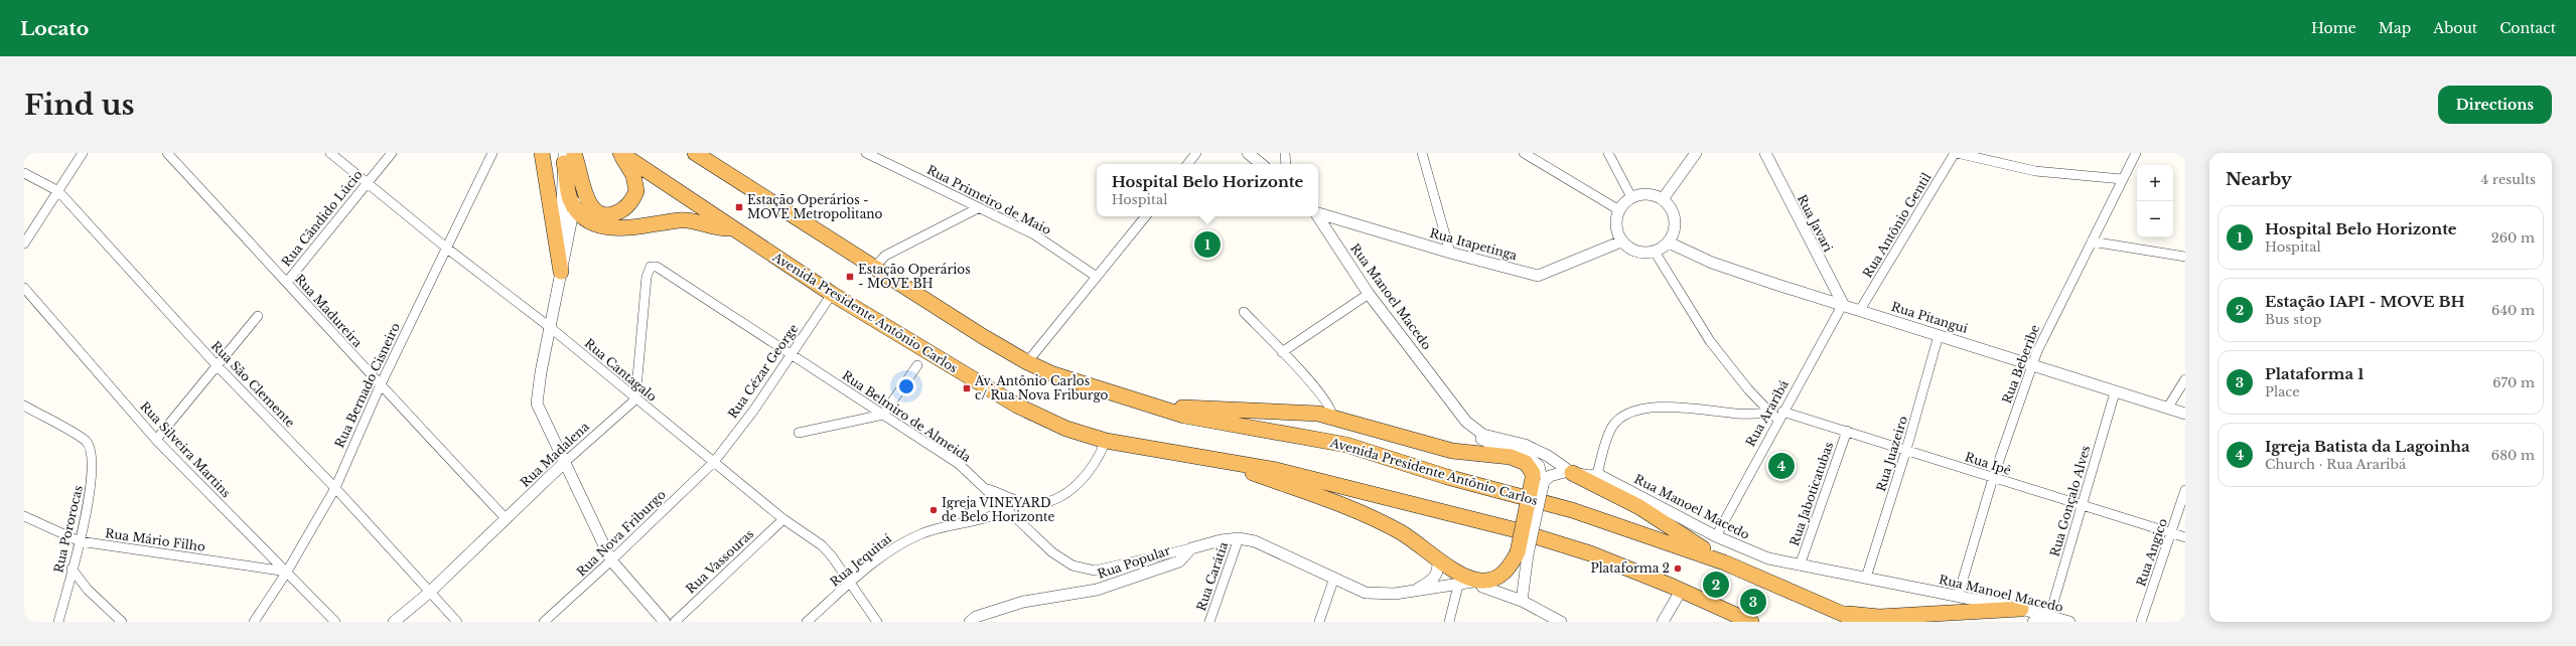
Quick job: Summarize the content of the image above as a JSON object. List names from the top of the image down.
{
  "streets": {
    "highway": ["Avenida Presidente Antônio Carlos"],
    "street": [
      "Rua Primeiro de Maio",
      "Rua Cândido Lúcio",
      "Rua Javari",
      "Rua Antônio Gentil",
      "Rua Itapetinga",
      "Rua Manoel Macedo",
      "Rua Madureira",
      "Rua Pitangui",
      "Rua Beberibe",
      "Rua Cantagalo",
      "Rua Cézar George",
      "Rua São Clemente",
      "Rua Bernado Cisneiro",
      "Rua Araribá",
      "Rua Belmiro de Almeida",
      "Rua Silveira Martins",
      "Rua Juazeiro",
      "Rua Madalena",
      "Rua Ipê",
      "Rua Jaboticatubas",
      "Rua Gonçalo Alves",
      "Rua Pororocas",
      "Rua Nova Friburgo",
      "Rua Mário Filho",
      "Rua Angico",
      "Rua Jequitaí",
      "Rua Vassouras",
      "Rua Popular",
      "Rua Carátia"
    ]
  },
  "crossings": [
    ["Rua Cândido Lúcio", "Rua Madureira"],
    ["Rua Cândido Lúcio", "Rua Cantagalo"],
    ["Rua Javari", "Rua Pitangui"],
    ["Rua Javari", "Rua Araribá"],
    ["Rua Antônio Gentil", "Rua Pitangui"],
    ["Rua Itapetinga", "Rua Pitangui"],
    ["Rua Itapetinga", "Rua Ipê"],
    ["Rua Manoel Macedo", "Rua Beberibe"],
    ["Rua Manoel Macedo", "Rua Araribá"],
    ["Rua Manoel Macedo", "Rua Juazeiro"],
    ["Rua Manoel Macedo", "Rua Jaboticatubas"],
    ["Rua Manoel Macedo", "Rua Gonçalo Alves"],
    ["Rua Madureira", "Rua Bernado Cisneiro"],
    ["Rua Madureira", "Rua Madalena"],
    ["Avenida Presidente Antônio Carlos", "Rua Cézar George"],
    ["Rua Pitangui", "Rua Beberibe"],
    ["Rua Pitangui", "Rua Araribá"],
    ["Rua Pitangui", "Rua Juazeiro"],
    ["Rua Pitangui", "Rua Ipê"],
    ["Rua Pitangui", "Rua Gonçalo Alves"],
    ["Rua Beberibe", "Rua Ipê"],
    ["Rua Cantagalo", "Rua Cézar George"],
    ["Rua Cantagalo", "Rua Bernado Cisneiro"],
    ["Rua Cantagalo", "Rua Belmiro de Almeida"],
    ["Rua Cantagalo", "Rua Madalena"],
    ["Rua Cantagalo", "Rua Nova Friburgo"],
    ["Rua Cantagalo", "Rua Jequitaí"],
    ["Rua Cantagalo", "Rua Vassouras"],
    ["Rua Cézar George", "Rua Belmiro de Almeida"],
    ["Rua Cézar George", "Rua Nova Friburgo"],
    ["Rua São Clemente", "Rua Bernado Cisneiro"],
    ["Rua São Clemente", "Rua Madalena"],
    ["Rua Bernado Cisneiro", "Rua Silveira Martins"],
    ["Rua Bernado Cisneiro", "Rua Mário Filho"],
    ["Rua Araribá", "Rua Ipê"],
    ["Rua Belmiro de Almeida", "Rua Madalena"],
    ["Rua Belmiro de Almeida", "Rua Jequitaí"],
    ["Rua Belmiro de Almeida", "Rua Popular"],
    ["Rua Silveira Martins", "Rua Mário Filho"],
    ["Rua Juazeiro", "Rua Ipê"],
    ["Rua Ipê", "Rua Jaboticatubas"],
    ["Rua Ipê", "Rua Gonçalo Alves"],
    ["Rua Ipê", "Rua Angico"],
    ["Rua Pororocas", "Rua Mário Filho"],
    ["Rua Popular", "Rua Carátia"]
  ],
  "places": {
    "transit": ["Estação Operários - MOVE Metropolitano", "Estação Operários - MOVE BH", "Av. Antônio Carlos c/ Rua Nova Friburgo"],
    "other": ["Igreja VINEYARD de Belo Horizonte", "Plataforma 2"]
  },
  "page": {
    "header": "Locato",
    "nav": [
      "Home",
      "Map",
      "About",
      "Contact"
    ],
    "buttons": "Directions",
    "title": "Find us",
    "heading": ["Nearby", "4 results"],
    "popup": ["Hospital Belo Horizonte", "Hospital"],
    "map_buttons": ["+", "−"],
    "list": [
      {
        "mark": "1",
        "name": "Hospital Belo Horizonte",
        "note": "Hospital",
        "value": "260 m"
      },
      {
        "mark": "2",
        "name": "Estação IAPI - MOVE BH",
        "note": "Bus stop",
        "value": "640 m"
      },
      {
        "mark": "3",
        "name": "Plataforma 1",
        "note": "Place",
        "value": "670 m"
      },
      {
        "mark": "4",
        "name": "Igreja Batista da Lagoinha",
        "note": "Church · Rua Araribá",
        "value": "680 m"
      }
    ],
    "pins": [
      "1",
      "4",
      "2",
      "3"
    ]
  }
}
